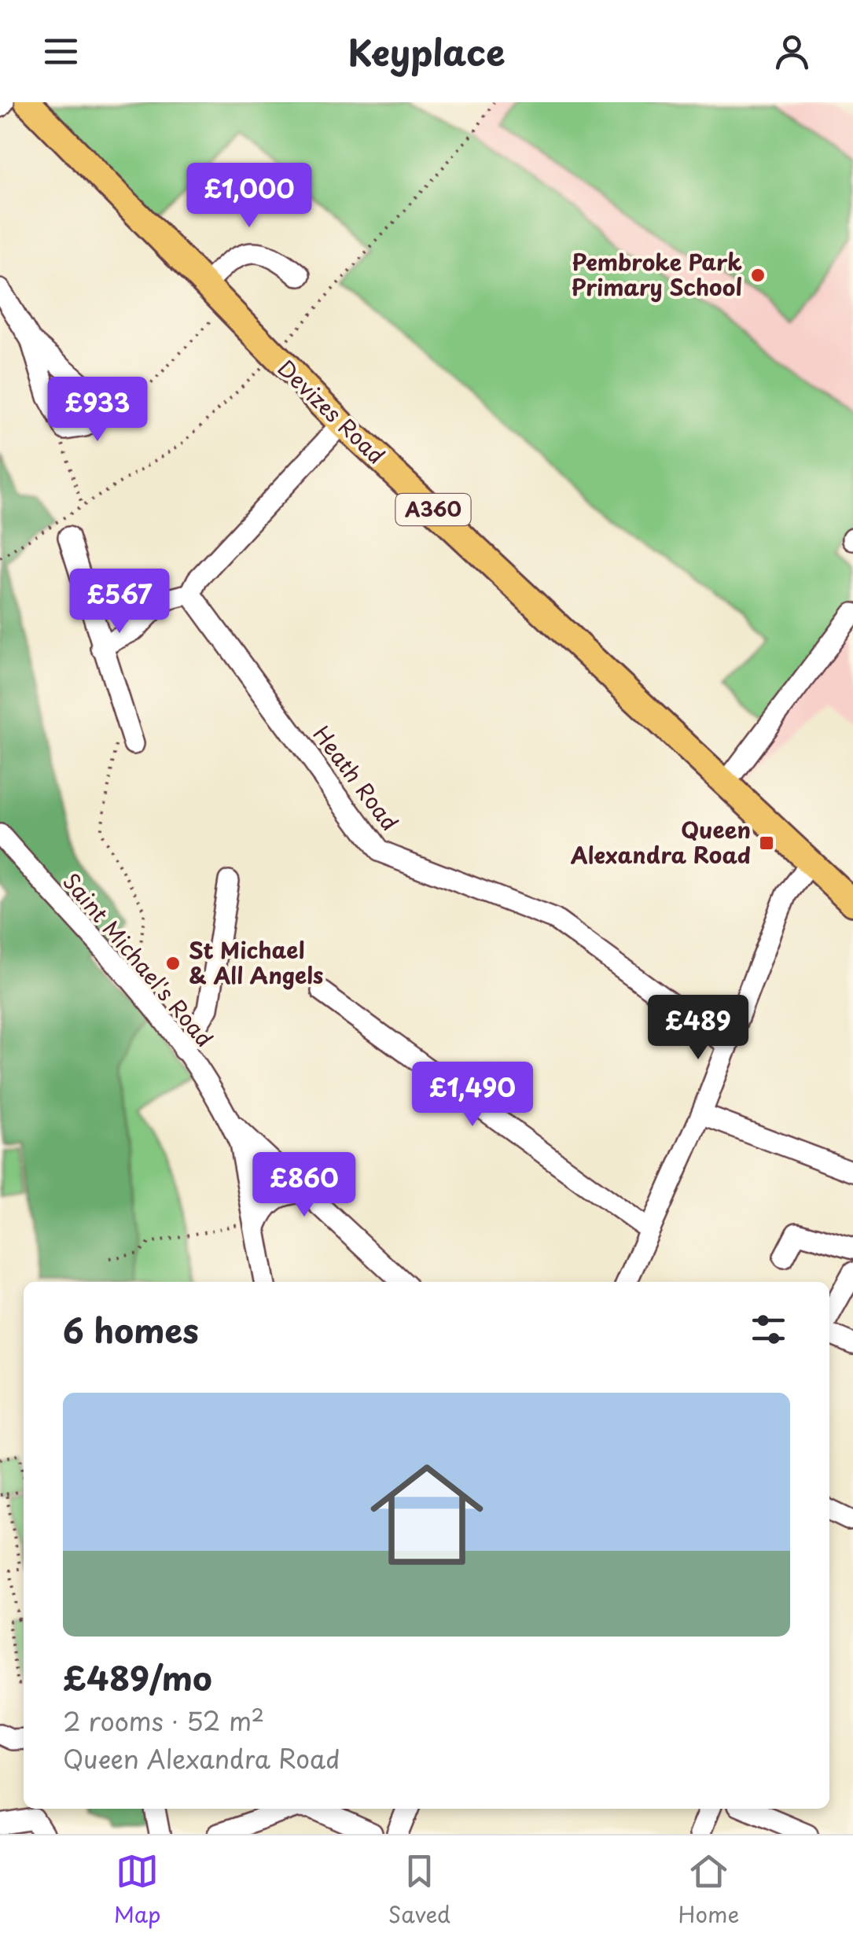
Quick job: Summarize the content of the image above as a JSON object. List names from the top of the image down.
{
  "streets": {
    "main road": ["Devizes Road", "A360"],
    "street": ["Heath Road", "Saint Michael's Road"]
  },
  "places": {
    "other": ["Pembroke Park Primary School", "St Michael & All Angels"],
    "transit": ["Queen Alexandra Road"]
  },
  "page": {
    "header": "Keyplace",
    "price": [
      "£1,000",
      "£933",
      "£567",
      "£489",
      "£1,490",
      "£860"
    ],
    "heading": "6 homes",
    "list": [
      {
        "name": "£489/mo",
        "note": "2 rooms · 52 m² · Queen Alexandra Road"
      }
    ],
    "tabs": ["Map", "Saved", "Home"]
  }
}
